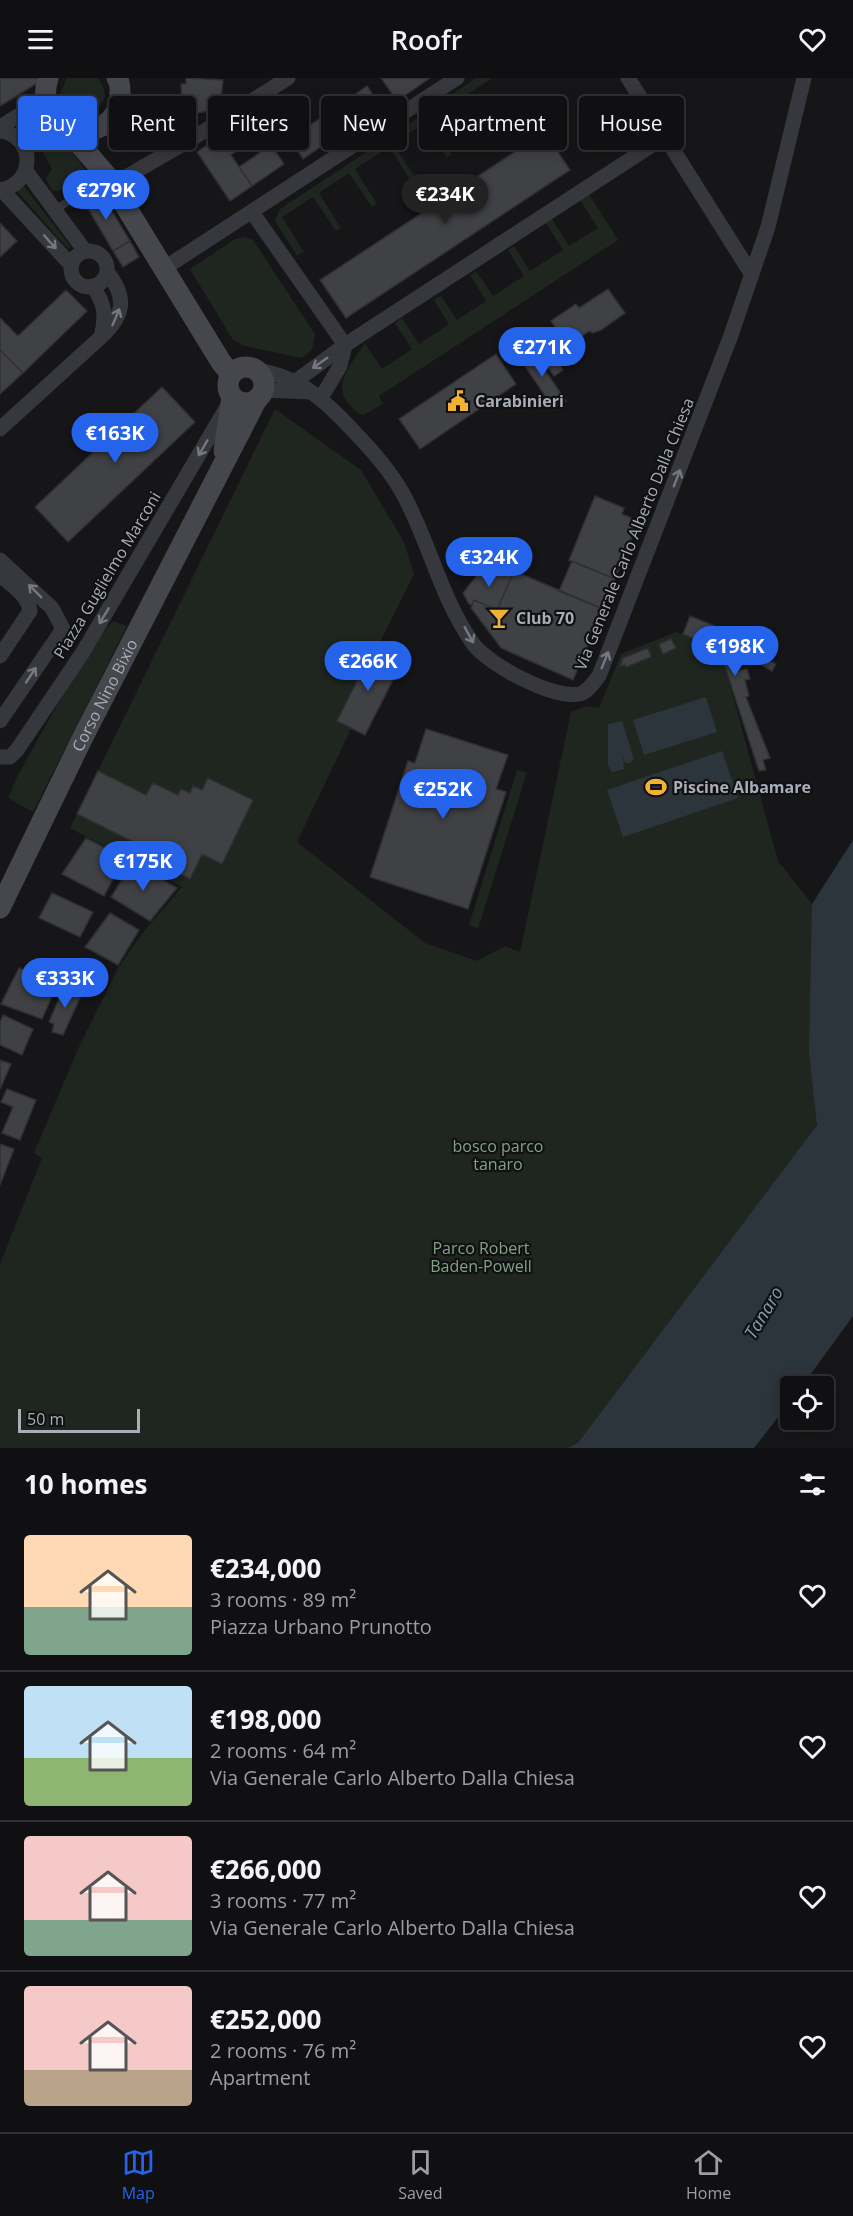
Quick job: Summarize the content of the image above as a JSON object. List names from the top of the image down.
{
  "streets": {
    "main road": ["Corso Nino Bixio"],
    "street": ["Via Generale Carlo Alberto Dalla Chiesa", "Piazza Guglielmo Marconi"]
  },
  "crossings": [
    ["Via Generale Carlo Alberto Dalla Chiesa", "Piazza Guglielmo Marconi"],
    ["Via Generale Carlo Alberto Dalla Chiesa", "Corso Nino Bixio"],
    ["Piazza Guglielmo Marconi", "Corso Nino Bixio"]
  ],
  "water": ["Tanaro"],
  "parks": ["bosco parco tanaro", "Parco Robert Baden-Powell"],
  "places": {
    "public building": ["Carabinieri"],
    "bar": ["Club 70"],
    "sports": ["Piscine Albamare"]
  },
  "scale_bar": "50 m",
  "page": {
    "header": "Roofr",
    "chip": [
      "Buy",
      "Rent",
      "Filters",
      "New",
      "Apartment",
      "House"
    ],
    "price": [
      "€279K",
      "€234K",
      "€271K",
      "€163K",
      "€324K",
      "€198K",
      "€266K",
      "€252K",
      "€175K",
      "€333K"
    ],
    "scale": "50 m",
    "heading": "10 homes",
    "list": [
      {
        "name": "€234,000",
        "note": "3 rooms · 89 m² · Piazza Urbano Prunotto"
      },
      {
        "name": "€198,000",
        "note": "2 rooms · 64 m² · Via Generale Carlo Alberto Dalla Chiesa"
      },
      {
        "name": "€266,000",
        "note": "3 rooms · 77 m² · Via Generale Carlo Alberto Dalla Chiesa"
      },
      {
        "name": "€252,000",
        "note": "2 rooms · 76 m² · Apartment"
      }
    ],
    "tabs": ["Map", "Saved", "Home"]
  }
}
